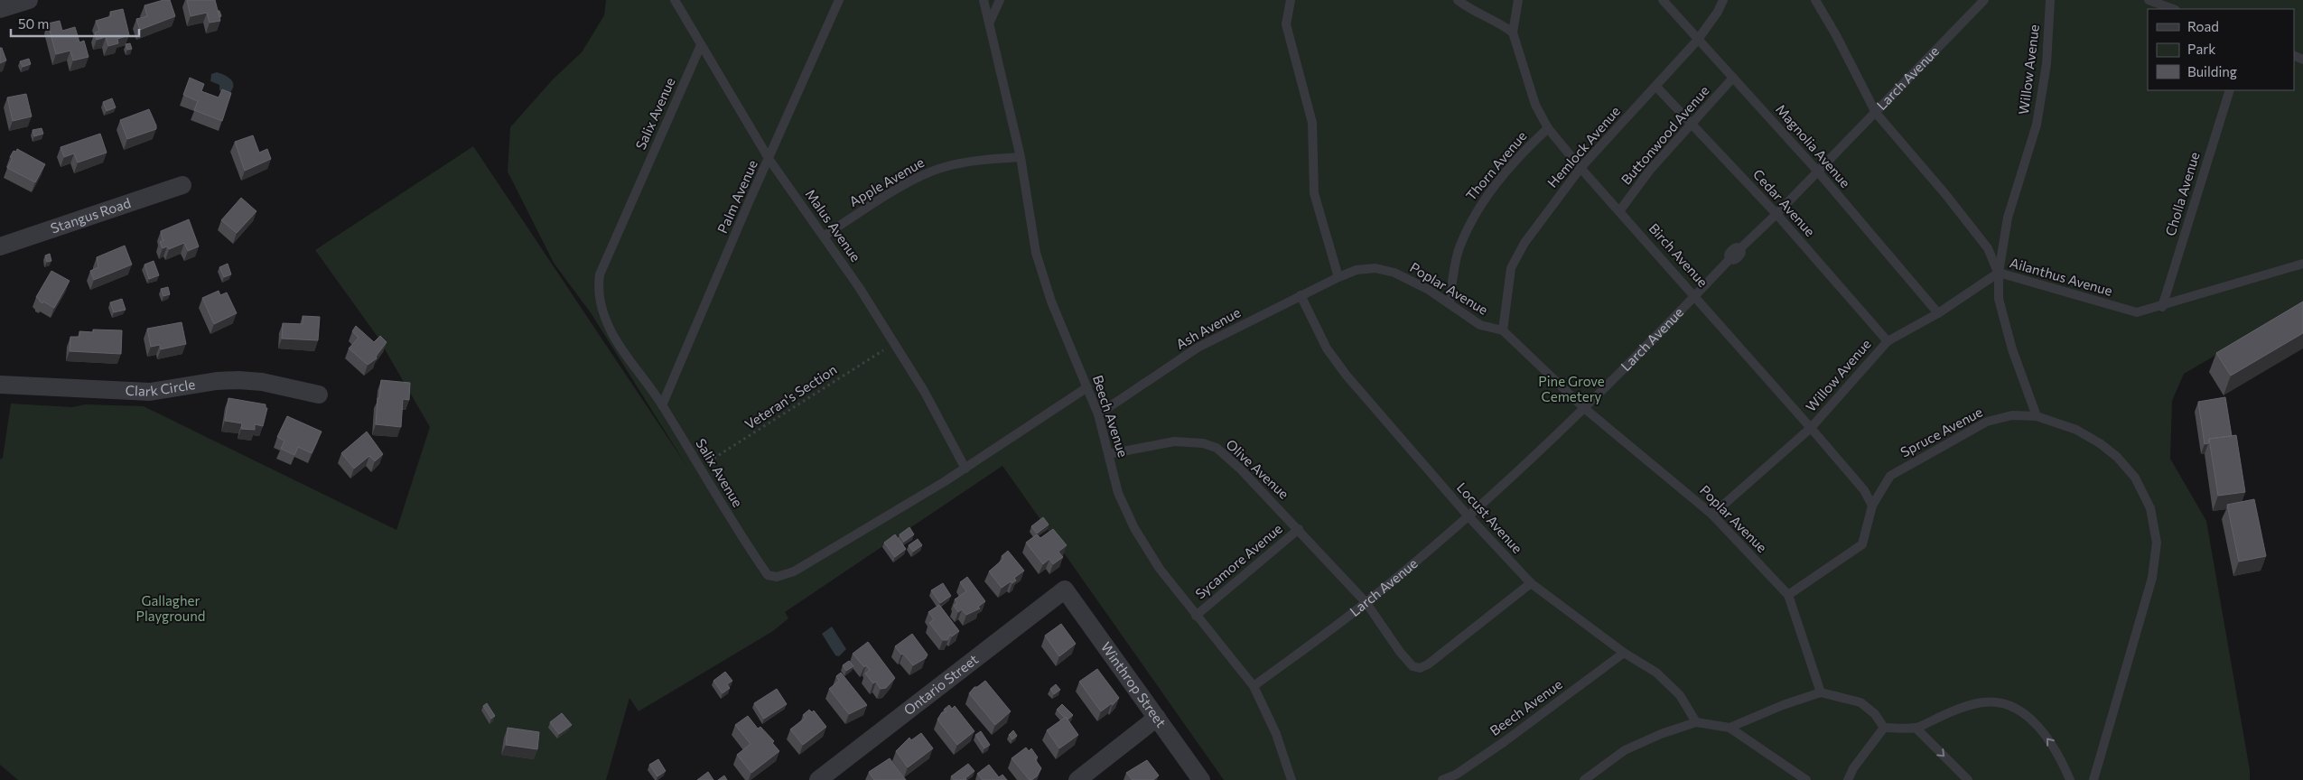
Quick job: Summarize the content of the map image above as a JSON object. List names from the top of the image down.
{
  "streets": {
    "street": [
      "Stangus Road",
      "Clark Circle",
      "Ontario Street",
      "Winthrop Street"
    ],
    "lane": [
      "Willow Avenue",
      "Larch Avenue",
      "Salix Avenue",
      "Buttonwood Avenue",
      "Magnolia Avenue",
      "Hemlock Avenue",
      "Thorn Avenue",
      "Apple Avenue",
      "Cholla Avenue",
      "Palm Avenue",
      "Cedar Avenue",
      "Malus Avenue",
      "Birch Avenue",
      "Ailanthus Avenue",
      "Poplar Avenue",
      "Ash Avenue",
      "Beech Avenue",
      "Spruce Avenue",
      "Olive Avenue",
      "Locust Avenue",
      "Sycamore Avenue"
    ],
    "path": ["Veteran's Section"]
  },
  "crossings": [
    ["Willow Avenue", "Magnolia Avenue"],
    ["Willow Avenue", "Cedar Avenue"],
    ["Willow Avenue", "Birch Avenue"],
    ["Willow Avenue", "Ailanthus Avenue"],
    ["Willow Avenue", "Poplar Avenue"],
    ["Willow Avenue", "Spruce Avenue"],
    ["Larch Avenue", "Magnolia Avenue"],
    ["Larch Avenue", "Cedar Avenue"],
    ["Larch Avenue", "Birch Avenue"],
    ["Larch Avenue", "Ailanthus Avenue"],
    ["Larch Avenue", "Poplar Avenue"],
    ["Larch Avenue", "Beech Avenue"],
    ["Larch Avenue", "Locust Avenue"],
    ["Larch Avenue", "Sycamore Avenue"],
    ["Salix Avenue", "Palm Avenue"],
    ["Salix Avenue", "Malus Avenue"],
    ["Salix Avenue", "Veteran's Section"],
    ["Salix Avenue", "Beech Avenue"],
    ["Buttonwood Avenue", "Magnolia Avenue"],
    ["Buttonwood Avenue", "Cedar Avenue"],
    ["Buttonwood Avenue", "Birch Avenue"],
    ["Magnolia Avenue", "Hemlock Avenue"],
    ["Hemlock Avenue", "Cedar Avenue"],
    ["Hemlock Avenue", "Birch Avenue"],
    ["Hemlock Avenue", "Poplar Avenue"],
    ["Thorn Avenue", "Birch Avenue"],
    ["Thorn Avenue", "Poplar Avenue"],
    ["Apple Avenue", "Malus Avenue"],
    ["Apple Avenue", "Beech Avenue"],
    ["Cholla Avenue", "Ailanthus Avenue"],
    ["Palm Avenue", "Malus Avenue"],
    ["Malus Avenue", "Veteran's Section"],
    ["Birch Avenue", "Spruce Avenue"],
    ["Poplar Avenue", "Ash Avenue"],
    ["Poplar Avenue", "Spruce Avenue"],
    ["Ash Avenue", "Beech Avenue"],
    ["Ash Avenue", "Locust Avenue"],
    ["Beech Avenue", "Olive Avenue"],
    ["Beech Avenue", "Locust Avenue"],
    ["Beech Avenue", "Sycamore Avenue"],
    ["Olive Avenue", "Sycamore Avenue"],
    ["Locust Avenue", "Sycamore Avenue"],
    ["Ontario Street", "Winthrop Street"]
  ],
  "parks": ["Pine Grove Cemetery", "Gallagher Playground"],
  "legend": ["Road", "Park", "Building"],
  "scale_bar": "50 m"
}
